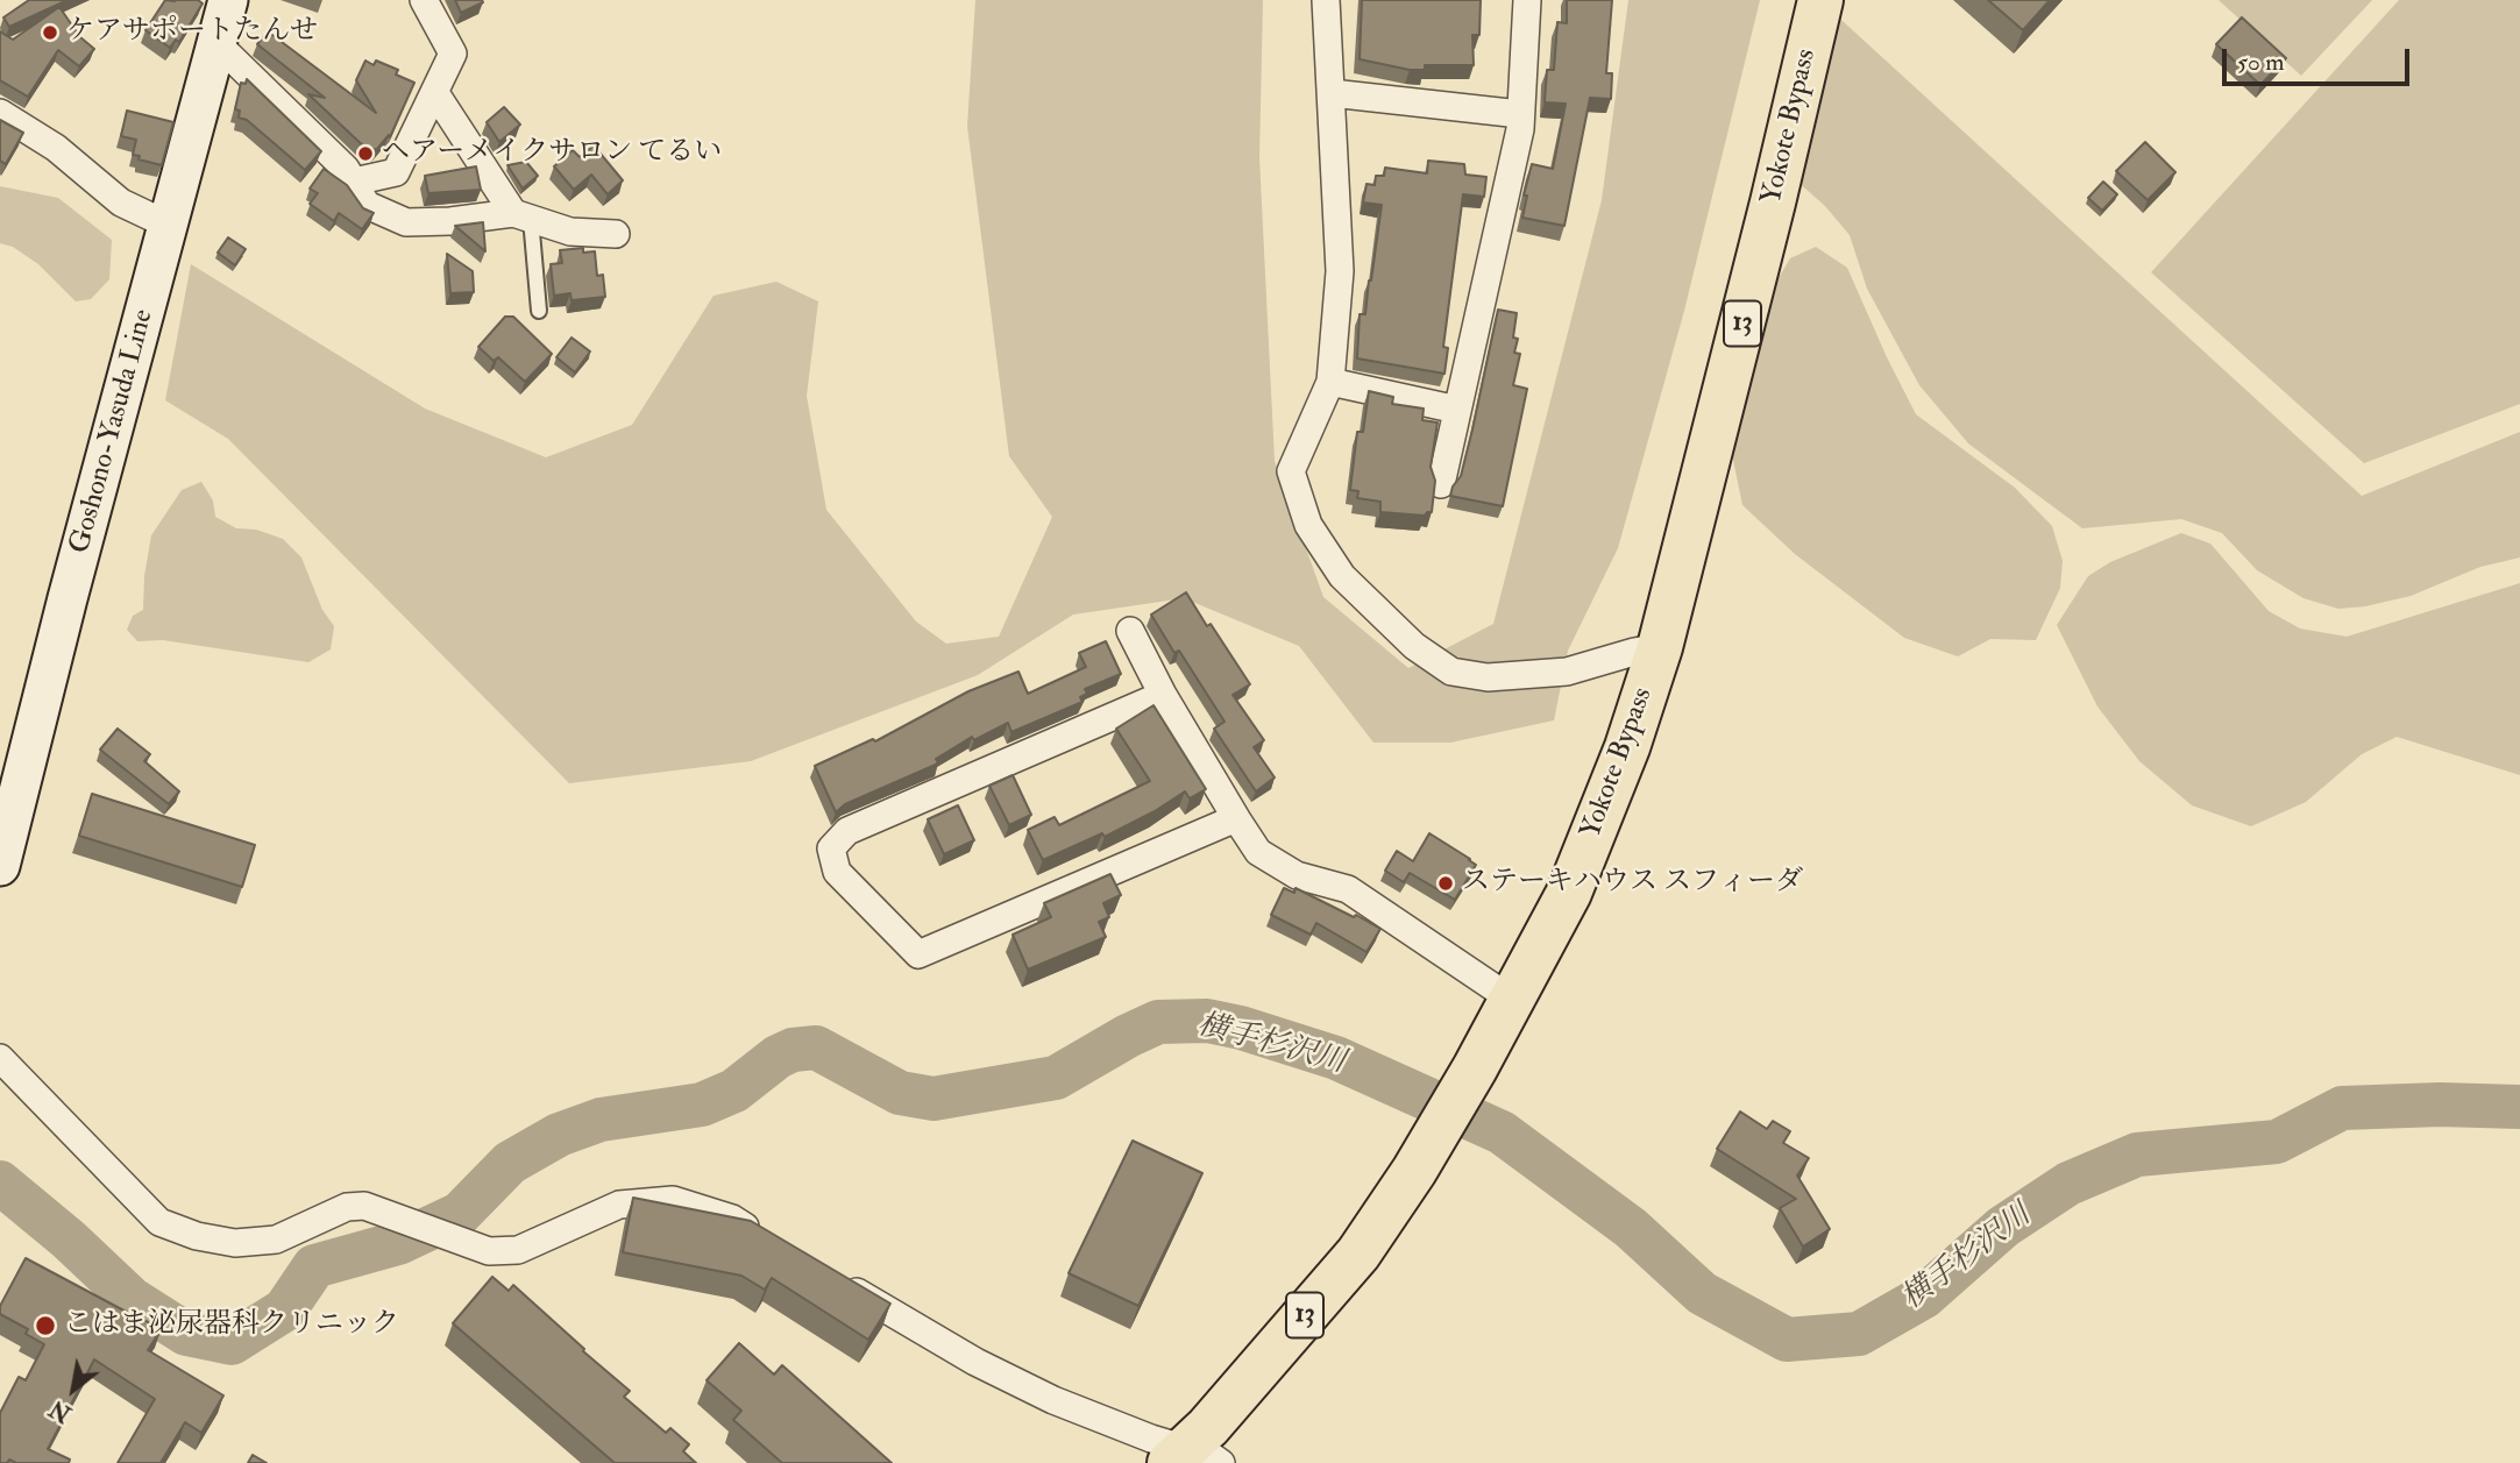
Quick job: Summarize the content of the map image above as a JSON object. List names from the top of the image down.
{
  "streets": {
    "highway": ["Yokote Bypass", "13"],
    "main road": ["Goshono-Yasuda Line"]
  },
  "water": ["横手杉沢川"],
  "places": [
    "ケアサポートたんせ",
    "ヘアーメイクサロン てるい",
    "ステーキハウス スフィーダ",
    "こはま泌尿器科クリニック"
  ],
  "scale_bar": "50 m",
  "north": "bottom left"
}
